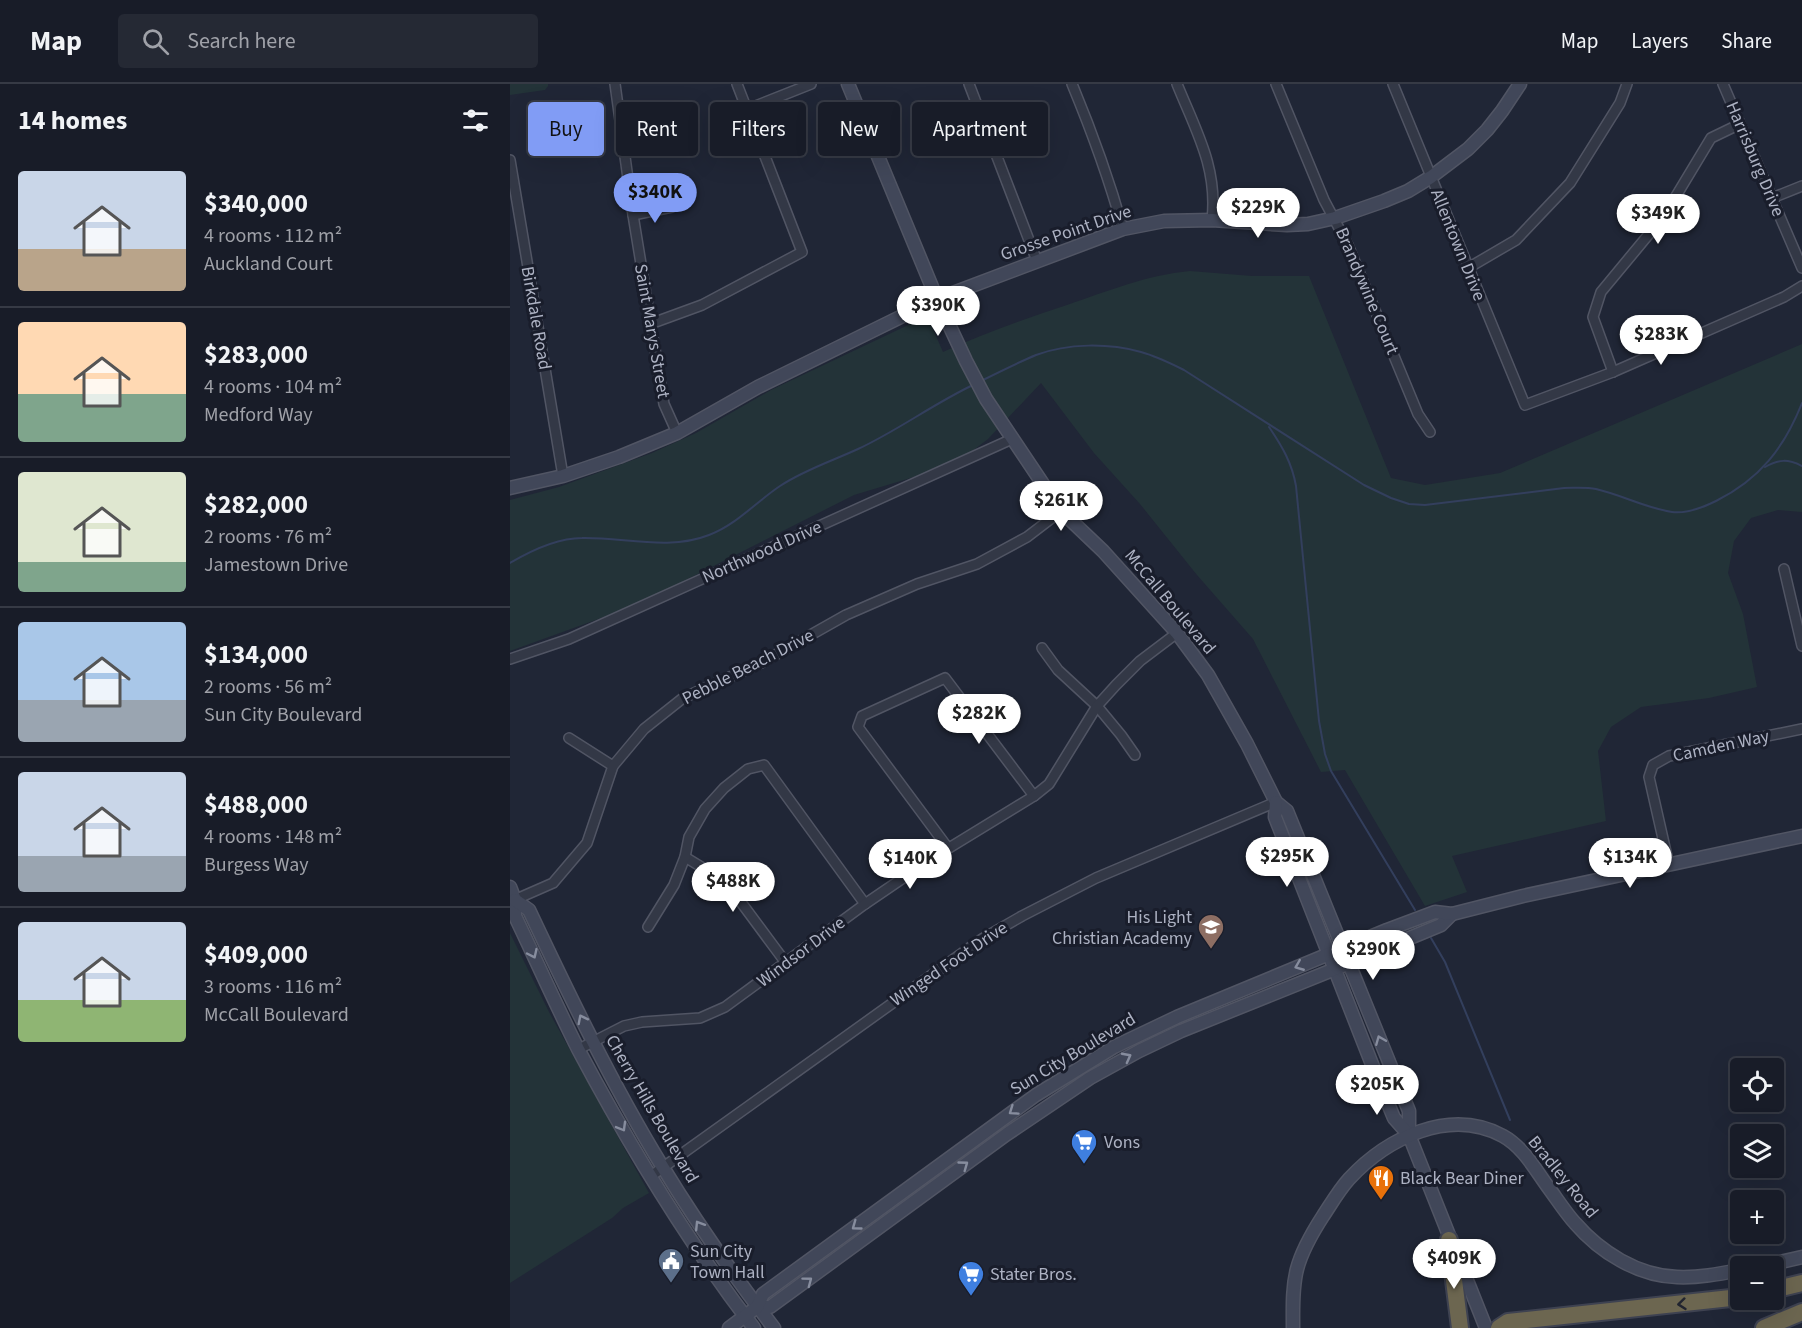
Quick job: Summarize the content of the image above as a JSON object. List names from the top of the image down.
{
  "streets": {
    "street": [
      "Harrisburg Drive",
      "Grosse Point Drive",
      "Allentown Drive",
      "Brandywine Court",
      "Birkdale Road",
      "Saint Marys Street",
      "Northwood Drive",
      "McCall Boulevard",
      "Pebble Beach Drive",
      "Camden Way",
      "Windsor Drive",
      "Winged Foot Drive",
      "Sun City Boulevard",
      "Cherry Hills Boulevard",
      "Bradley Road"
    ]
  },
  "crossings": [
    ["Grosse Point Drive", "Allentown Drive"],
    ["Grosse Point Drive", "Brandywine Court"],
    ["Grosse Point Drive", "Birkdale Road"],
    ["Grosse Point Drive", "Saint Marys Street"],
    ["Grosse Point Drive", "McCall Boulevard"],
    ["Northwood Drive", "McCall Boulevard"],
    ["McCall Boulevard", "Pebble Beach Drive"],
    ["McCall Boulevard", "Windsor Drive"],
    ["McCall Boulevard", "Winged Foot Drive"],
    ["McCall Boulevard", "Sun City Boulevard"],
    ["McCall Boulevard", "Bradley Road"],
    ["Pebble Beach Drive", "Cherry Hills Boulevard"],
    ["Camden Way", "Sun City Boulevard"],
    ["Windsor Drive", "Cherry Hills Boulevard"],
    ["Winged Foot Drive", "Cherry Hills Boulevard"],
    ["Sun City Boulevard", "Cherry Hills Boulevard"]
  ],
  "places": {
    "school or university": ["His Light Christian Academy"],
    "supermarket": ["Vons", "Stater Bros."],
    "restaurant": ["Black Bear Diner"],
    "public building": ["Sun City Town Hall"]
  },
  "page": {
    "header": "Map",
    "search": "Search here",
    "nav": ["Map", "Layers", "Share"],
    "heading": "14 homes",
    "chip": [
      "Buy",
      "Rent",
      "Filters",
      "New",
      "Apartment"
    ],
    "list": [
      {
        "name": "$340,000",
        "note": "4 rooms · 112 m² · Auckland Court"
      },
      {
        "name": "$283,000",
        "note": "4 rooms · 104 m² · Medford Way"
      },
      {
        "name": "$282,000",
        "note": "2 rooms · 76 m² · Jamestown Drive"
      },
      {
        "name": "$134,000",
        "note": "2 rooms · 56 m² · Sun City Boulevard"
      },
      {
        "name": "$488,000",
        "note": "4 rooms · 148 m² · Burgess Way"
      },
      {
        "name": "$409,000",
        "note": "3 rooms · 116 m² · McCall Boulevard"
      }
    ],
    "price": [
      "$340K",
      "$229K",
      "$349K",
      "$390K",
      "$283K",
      "$261K",
      "$282K",
      "$295K",
      "$134K",
      "$140K",
      "$488K",
      "$290K",
      "$205K",
      "$409K"
    ],
    "map_buttons": ["+", "−"]
  }
}
